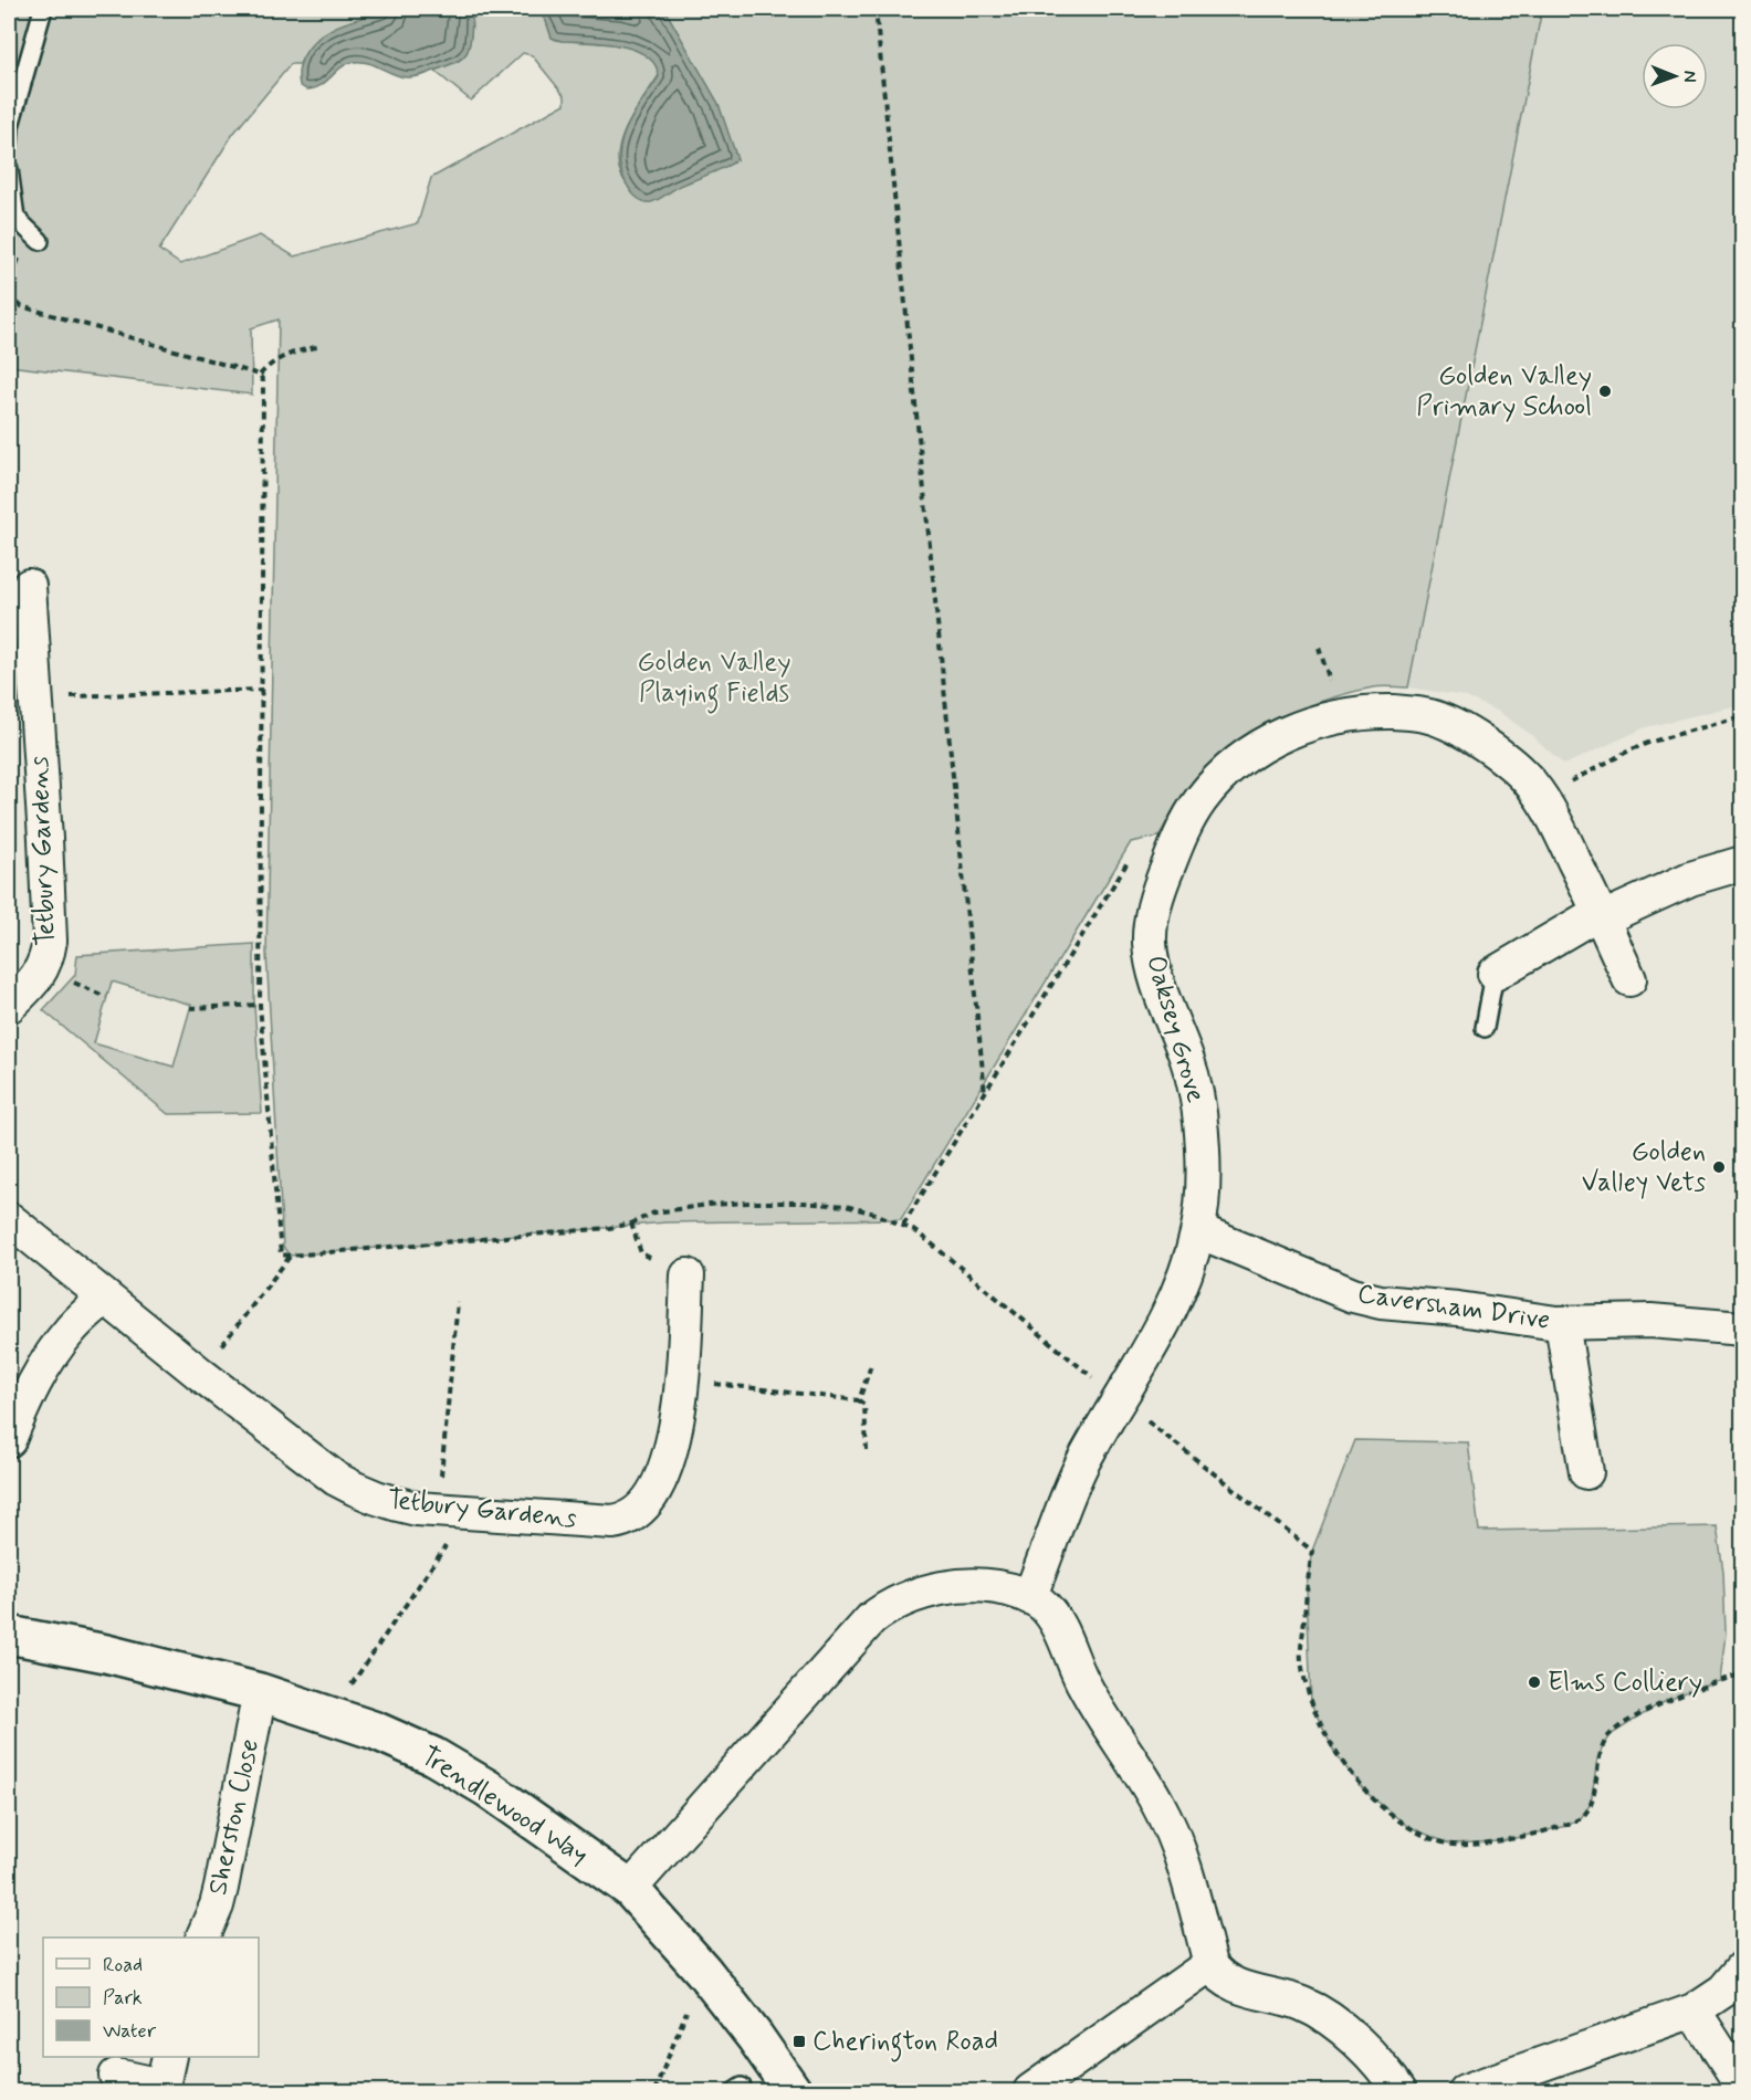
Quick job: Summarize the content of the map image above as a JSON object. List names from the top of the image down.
{
  "streets": {
    "street": [
      "Tetbury Gardens",
      "Oaksey Grove",
      "Caversham Drive",
      "Trendlewood Way",
      "Sherston Close"
    ]
  },
  "crossings": [
    ["Oaksey Grove", "Caversham Drive"],
    ["Trendlewood Way", "Sherston Close"]
  ],
  "parks": ["Golden Valley Playing Fields"],
  "places": {
    "other": ["Golden Valley Primary School", "Golden Valley Vets", "Elms Colliery"],
    "transit": ["Cherington Road"]
  },
  "legend": ["Road", "Park", "Water"],
  "north": "right"
}
